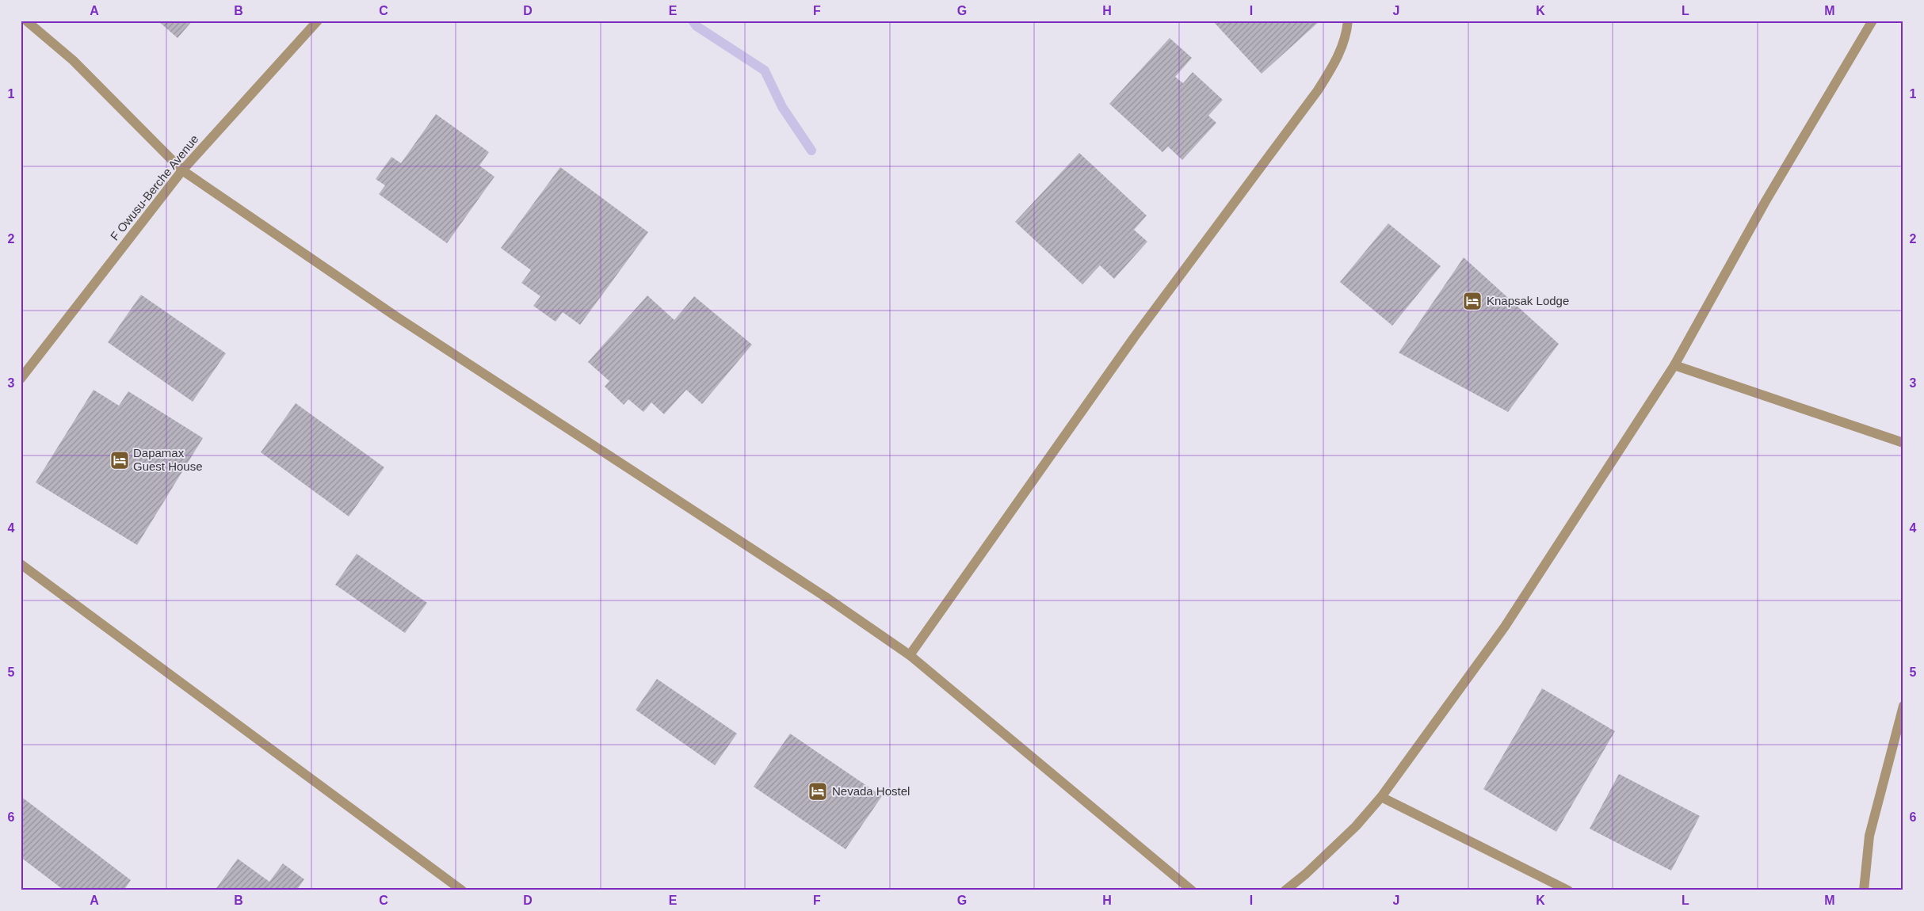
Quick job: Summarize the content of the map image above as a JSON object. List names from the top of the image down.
{
  "streets": {
    "street": ["F Owusu-Berche Avenue"]
  },
  "places": {
    "hotel": ["Knapsak Lodge", "Dapamax Guest House", "Nevada Hostel"]
  },
  "grid": {
    "columns": [
      "A",
      "B",
      "C",
      "D",
      "E",
      "F",
      "G",
      "H",
      "I",
      "J",
      "K",
      "L",
      "M"
    ],
    "rows": [
      "1",
      "2",
      "3",
      "4",
      "5",
      "6"
    ]
  }
}
